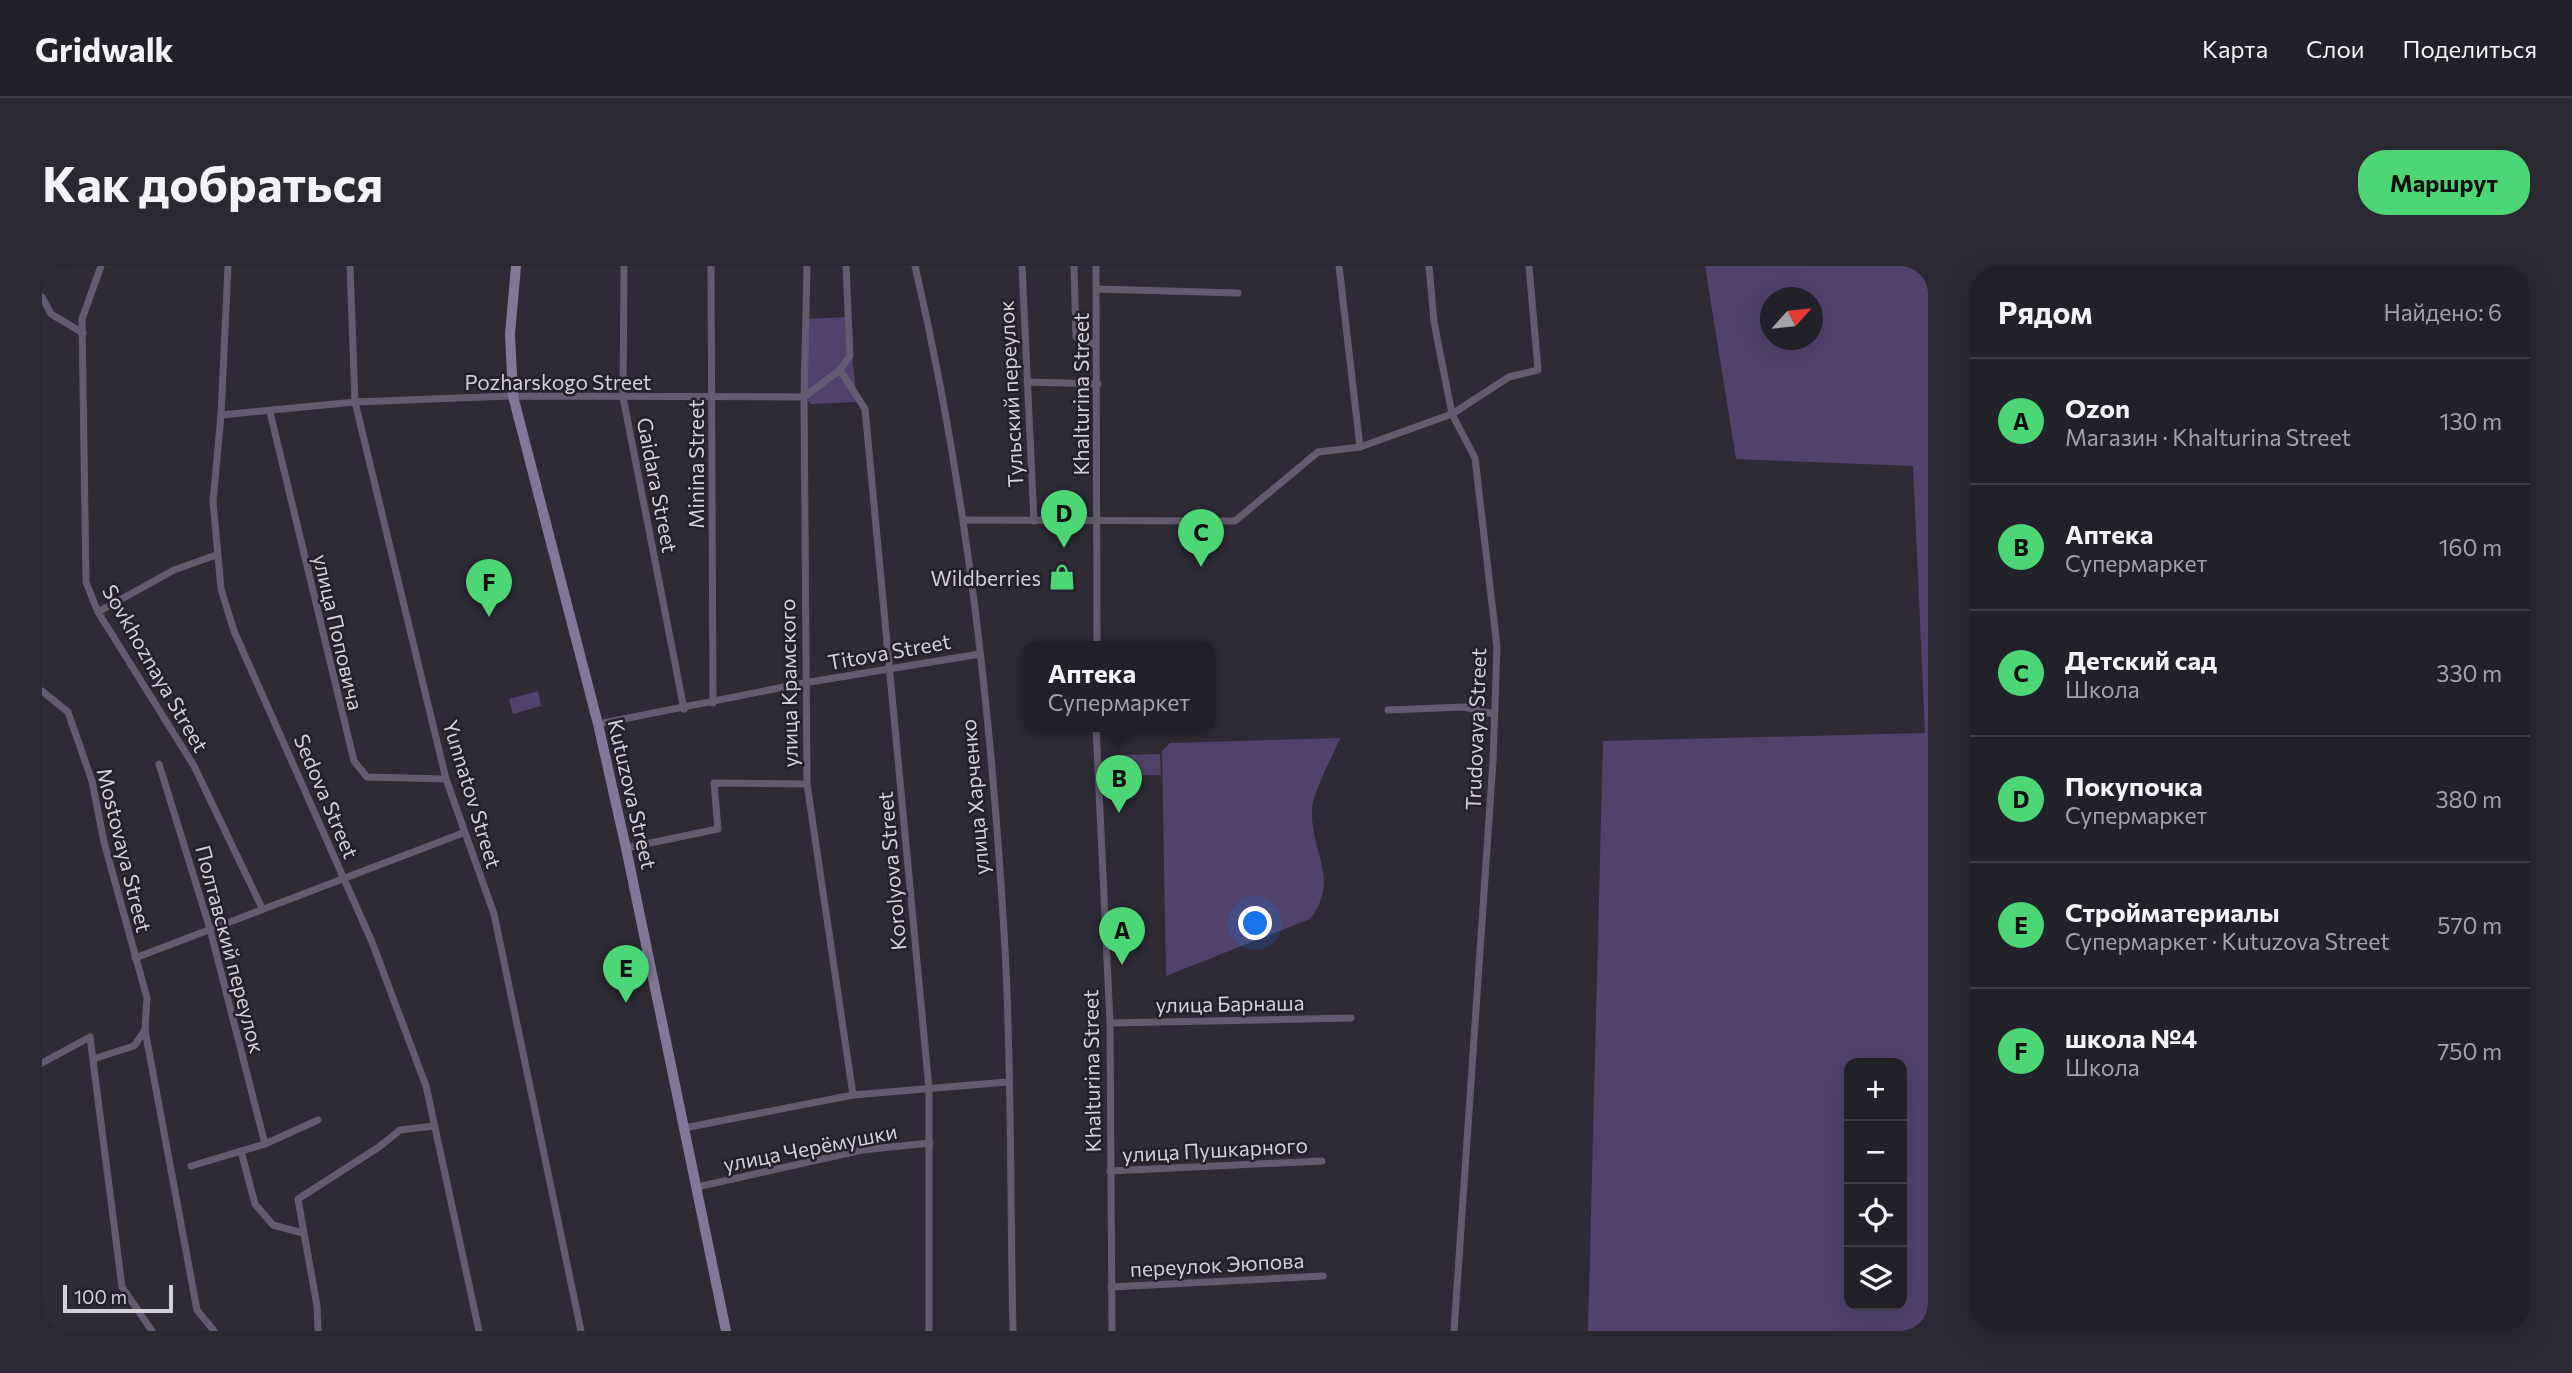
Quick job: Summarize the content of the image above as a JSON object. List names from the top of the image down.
{
  "streets": {
    "main road": ["Kutuzova Street"],
    "street": [
      "Pozharskogo Street",
      "Тульский переулок",
      "Khalturina Street",
      "Minina Street",
      "Gaidara Street",
      "улица Поповича",
      "Titova Street",
      "Sovkhoznaya Street",
      "улица Крамского",
      "Trudovaya Street",
      "Yunnatov Street",
      "Sedova Street",
      "улица Харченко",
      "Mostovaya Street",
      "Korolyova Street",
      "Полтавский переулок",
      "улица Барнаша",
      "улица Черёмушки",
      "улица Пушкарного",
      "переулок Эюпова"
    ]
  },
  "crossings": [
    ["Pozharskogo Street", "Minina Street"],
    ["Pozharskogo Street", "Gaidara Street"],
    ["Pozharskogo Street", "улица Поповича"],
    ["Pozharskogo Street", "улица Крамского"],
    ["Pozharskogo Street", "Yunnatov Street"],
    ["Pozharskogo Street", "Kutuzova Street"],
    ["Pozharskogo Street", "Sedova Street"],
    ["Khalturina Street", "улица Барнаша"],
    ["Khalturina Street", "улица Пушкарного"],
    ["Khalturina Street", "переулок Эюпова"],
    ["Minina Street", "Titova Street"],
    ["Gaidara Street", "Titova Street"],
    ["улица Поповича", "Yunnatov Street"],
    ["Titova Street", "улица Крамского"],
    ["Titova Street", "Kutuzova Street"],
    ["Titova Street", "улица Харченко"],
    ["Titova Street", "Korolyova Street"],
    ["Kutuzova Street", "улица Черёмушки"],
    ["Korolyova Street", "улица Черёмушки"]
  ],
  "places": {
    "shop": ["Wildberries"]
  },
  "scale_bar": "100 m",
  "north": "top right",
  "page": {
    "header": "Gridwalk",
    "nav": ["Карта", "Слои", "Поделиться"],
    "buttons": "Маршрут",
    "title": "Как добраться",
    "heading": ["Рядом", "Найдено: 6"],
    "list": [
      {
        "mark": "A",
        "name": "Ozon",
        "note": "Магазин · Khalturina Street",
        "value": "130 m"
      },
      {
        "mark": "B",
        "name": "Аптека",
        "note": "Супермаркет",
        "value": "160 m"
      },
      {
        "mark": "C",
        "name": "Детский сад",
        "note": "Школа",
        "value": "330 m"
      },
      {
        "mark": "D",
        "name": "Покупочка",
        "note": "Супермаркет",
        "value": "380 m"
      },
      {
        "mark": "E",
        "name": "Стройматериалы",
        "note": "Супермаркет · Kutuzova Street",
        "value": "570 m"
      },
      {
        "mark": "F",
        "name": "школа №4",
        "note": "Школа",
        "value": "750 m"
      }
    ],
    "pins": [
      "D",
      "C",
      "F",
      "B",
      "A",
      "E"
    ],
    "popup": ["Аптека", "Супермаркет"],
    "map_buttons": ["+", "−"],
    "scale": "100 m"
  }
}
